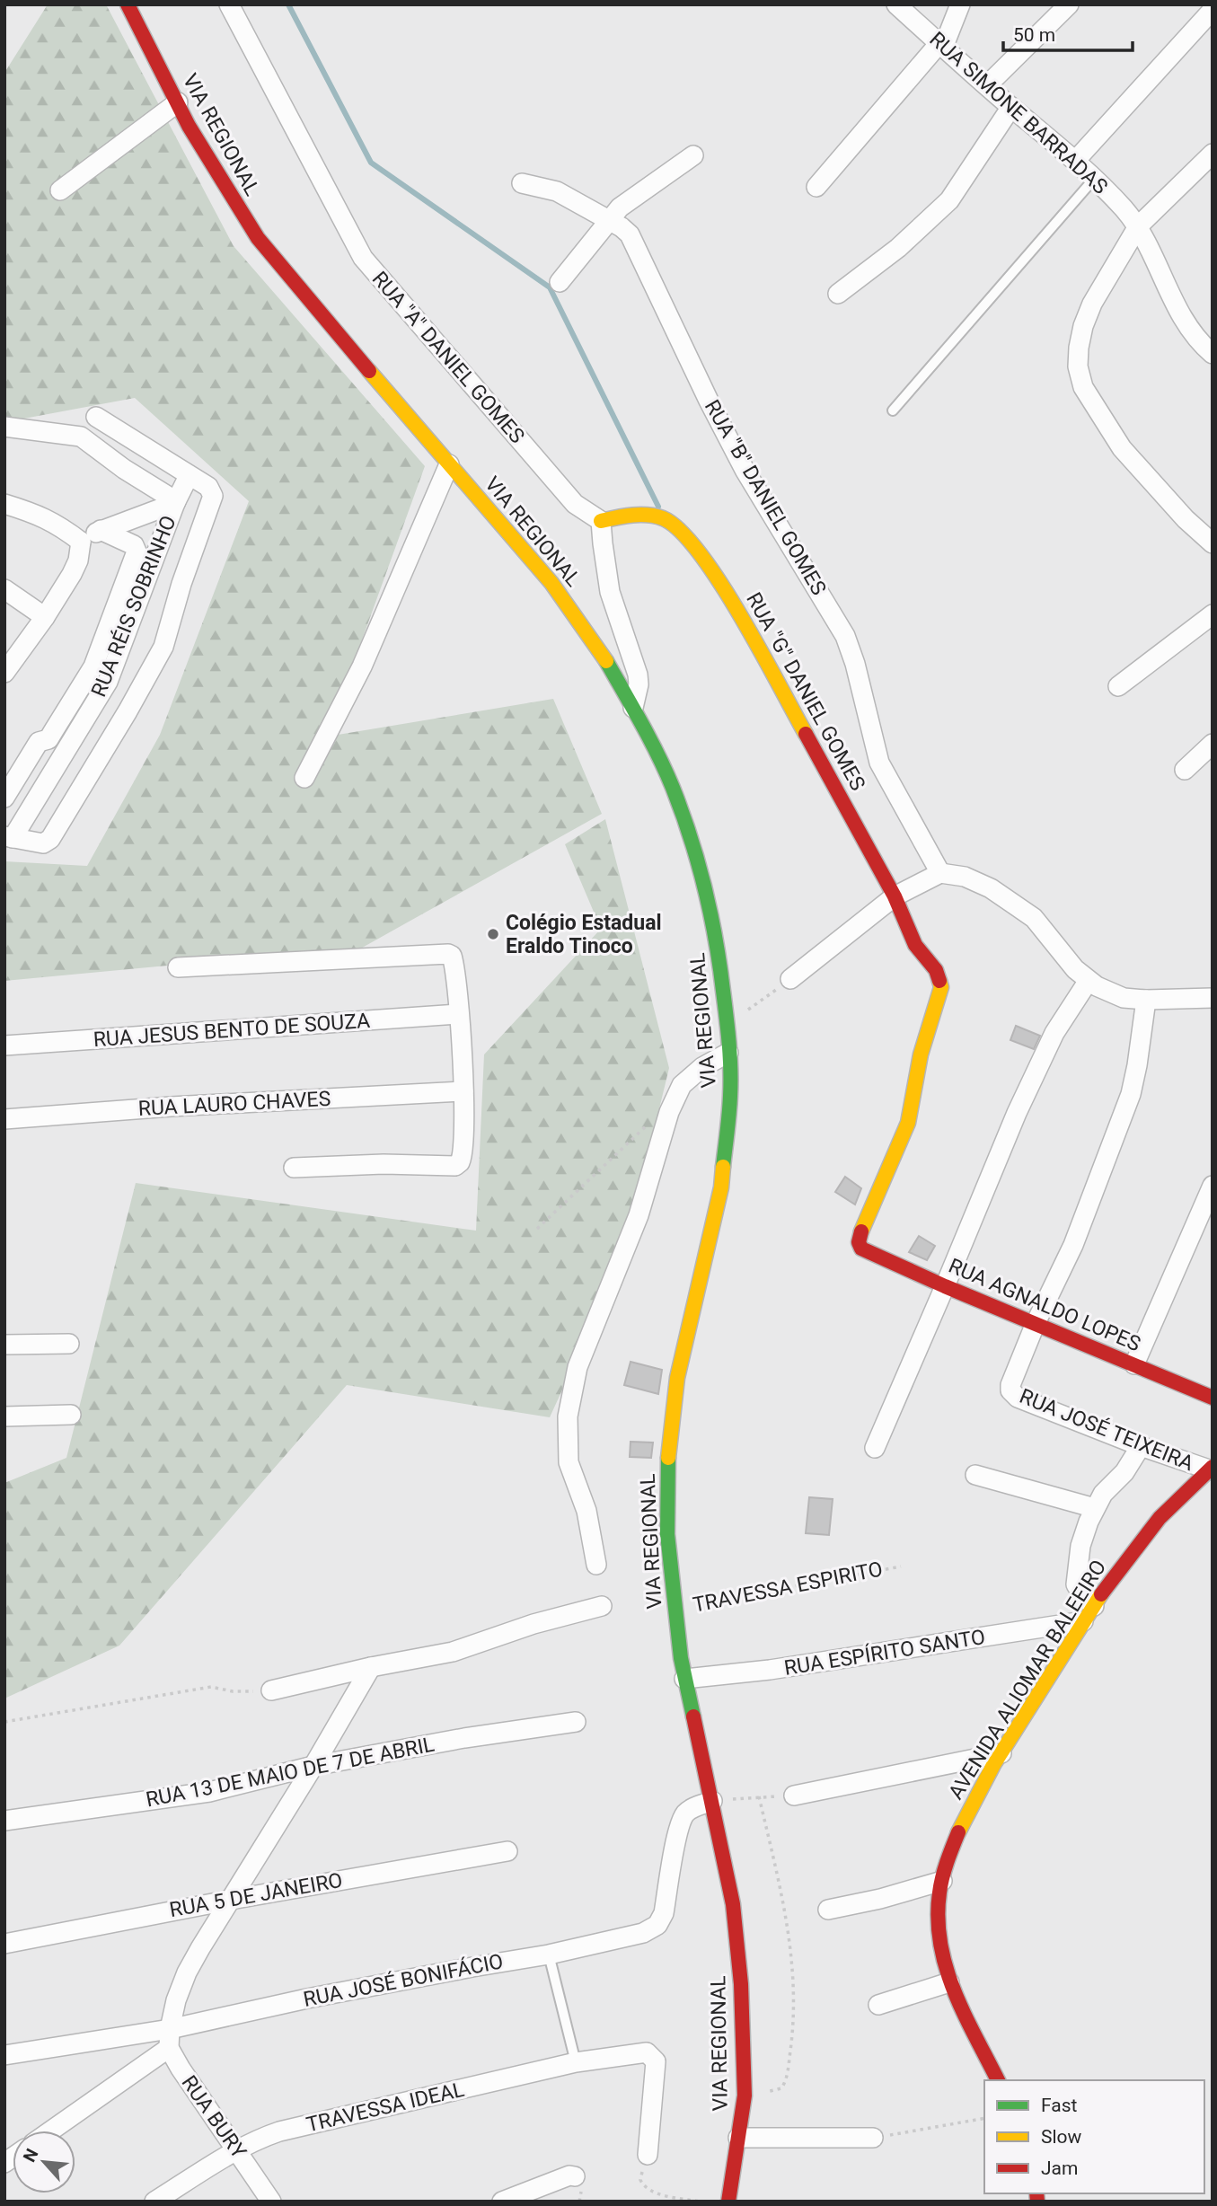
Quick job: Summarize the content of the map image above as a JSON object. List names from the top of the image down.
{
  "streets": {
    "main road": [
      "VIA REGIONAL",
      "RUA \"G\" DANIEL GOMES",
      "RUA AGNALDO LOPES",
      "AVENIDA ALIOMAR BALEEIRO"
    ],
    "street": [
      "RUA SIMONE BARRADAS",
      "RUA \"A\" DANIEL GOMES",
      "RUA \"B\" DANIEL GOMES",
      "RUA RÉIS SOBRINHO",
      "RUA JESUS BENTO DE SOUZA",
      "RUA LAURO CHAVES",
      "RUA JOSÉ TEIXEIRA",
      "RUA ESPÍRITO SANTO",
      "RUA 13 DE MAIO DE 7 DE ABRIL",
      "RUA 5 DE JANEIRO",
      "RUA JOSÉ BONIFÁCIO",
      "TRAVESSA IDEAL",
      "RUA BURY"
    ],
    "path": ["TRAVESSA ESPIRITO"]
  },
  "crossings": [
    ["VIA REGIONAL", "TRAVESSA ESPIRITO"],
    ["VIA REGIONAL", "RUA ESPÍRITO SANTO"],
    ["VIA REGIONAL", "RUA JOSÉ BONIFÁCIO"],
    ["RUA \"A\" DANIEL GOMES", "RUA \"G\" DANIEL GOMES"],
    ["RUA \"G\" DANIEL GOMES", "RUA AGNALDO LOPES"],
    ["RUA AGNALDO LOPES", "RUA JOSÉ TEIXEIRA"],
    ["RUA JOSÉ TEIXEIRA", "AVENIDA ALIOMAR BALEEIRO"],
    ["RUA ESPÍRITO SANTO", "AVENIDA ALIOMAR BALEEIRO"],
    ["TRAVESSA IDEAL", "RUA BURY"]
  ],
  "places": ["Colégio Estadual Eraldo Tinoco"],
  "legend": ["Fast", "Slow", "Jam"],
  "scale_bar": "50 m",
  "north": "top left"
}
